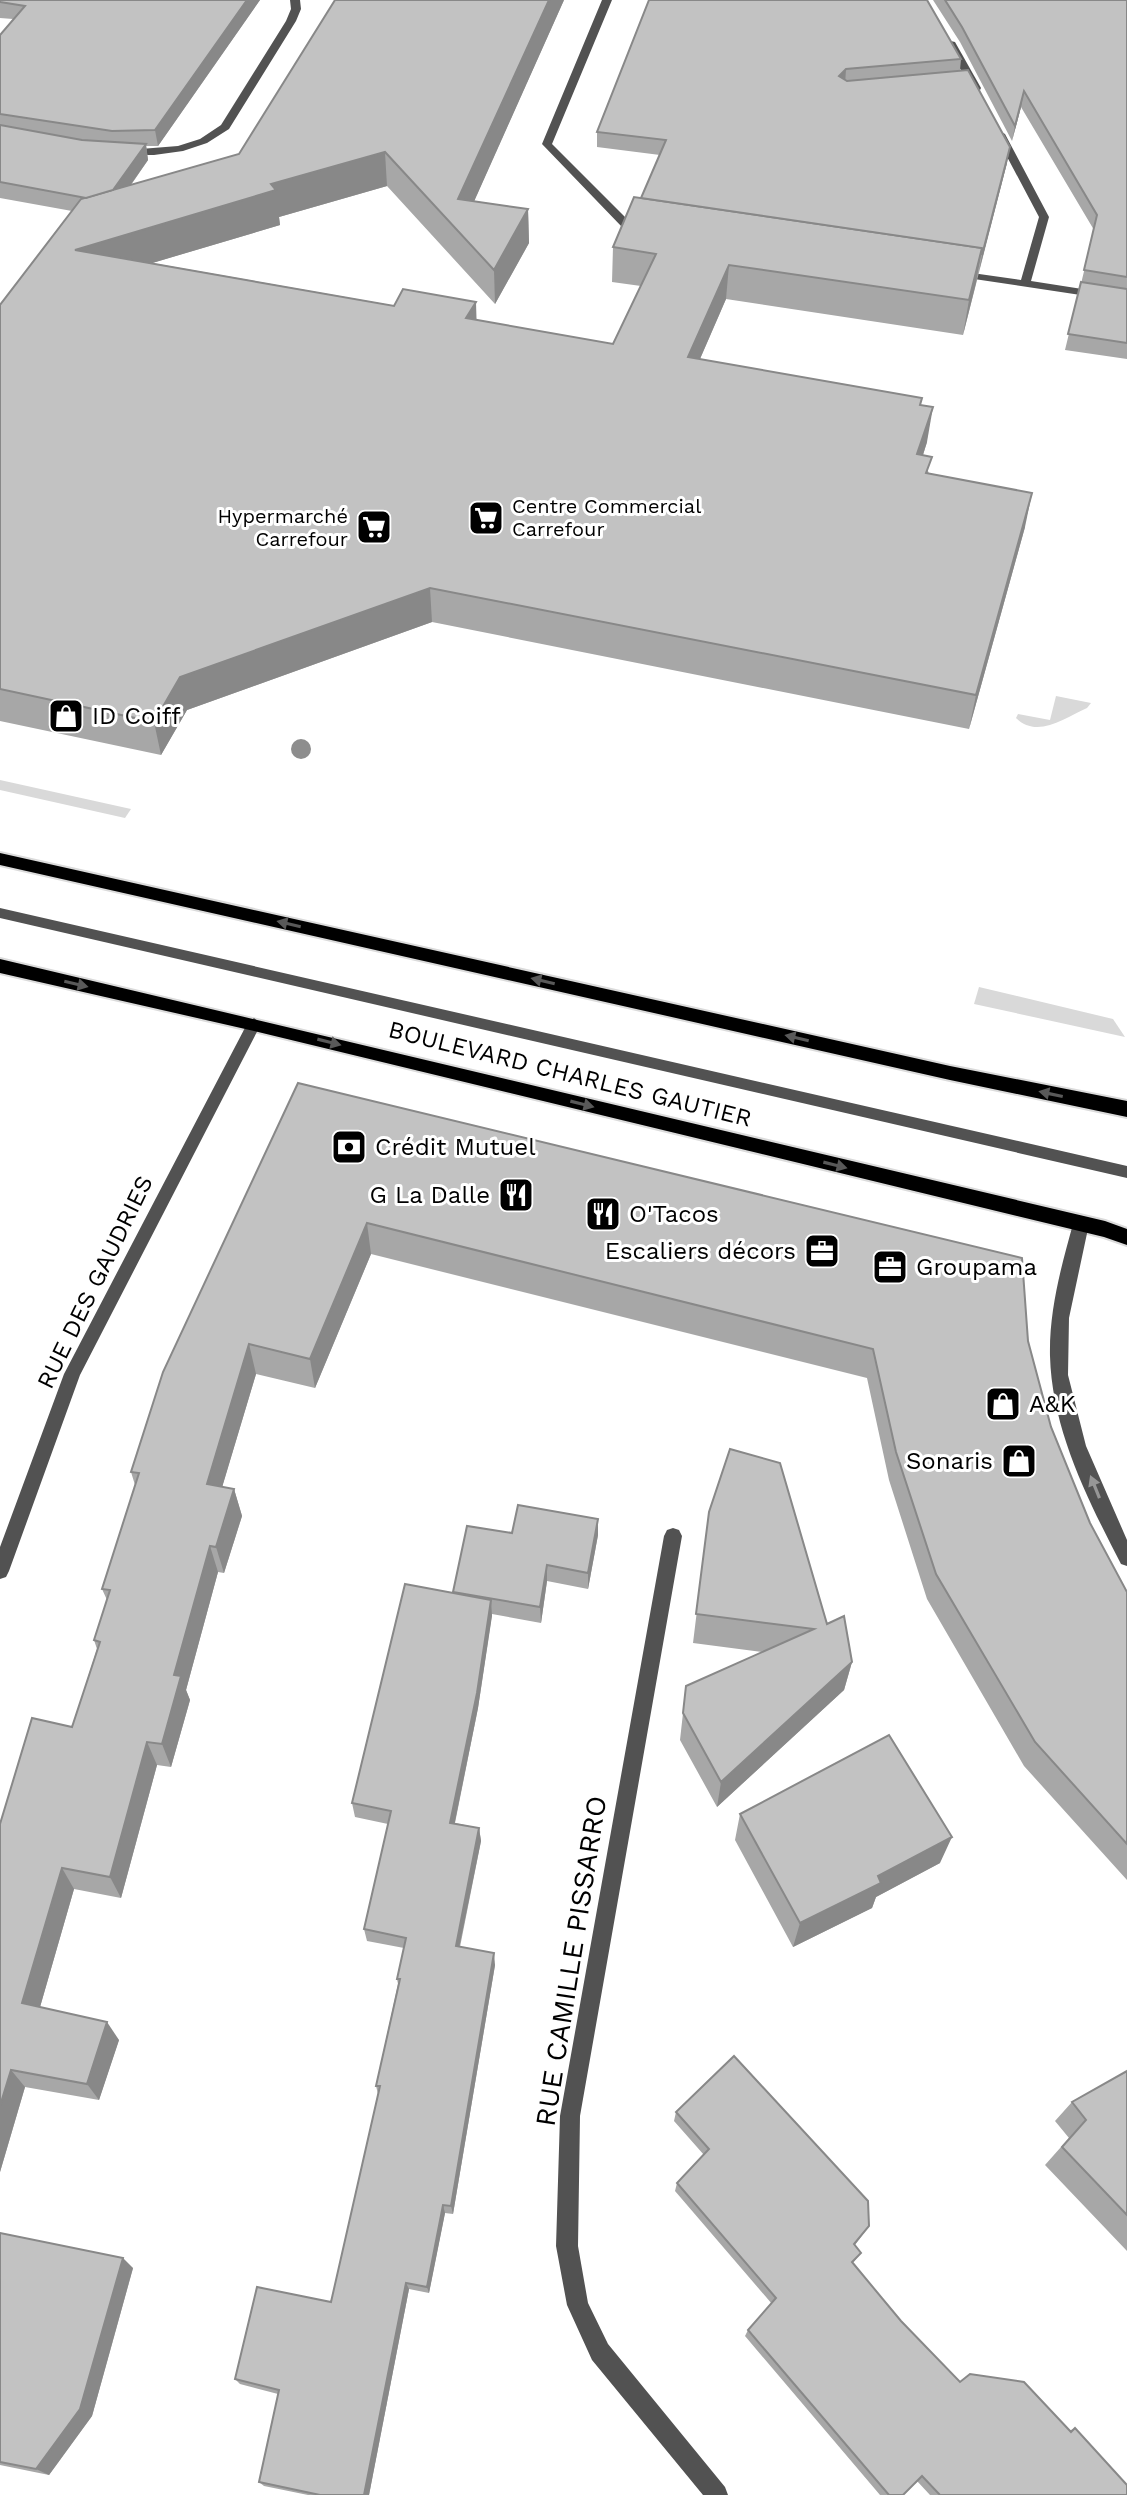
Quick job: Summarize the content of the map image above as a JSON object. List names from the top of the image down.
{
  "streets": {
    "main road": ["BOULEVARD CHARLES GAUTIER"],
    "street": ["RUE DES GAUDRIES", "RUE CAMILLE PISSARRO"]
  },
  "crossings": [
    ["BOULEVARD CHARLES GAUTIER", "RUE DES GAUDRIES"]
  ],
  "places": {
    "supermarket": ["Centre Commercial Carrefour", "Hypermarché Carrefour"],
    "shop": ["ID Coiff", "A&K", "Sonaris"],
    "bank": ["Crédit Mutuel"],
    "restaurant": ["G La Dalle", "O'Tacos"],
    "office": ["Escaliers décors", "Groupama"]
  }
}
